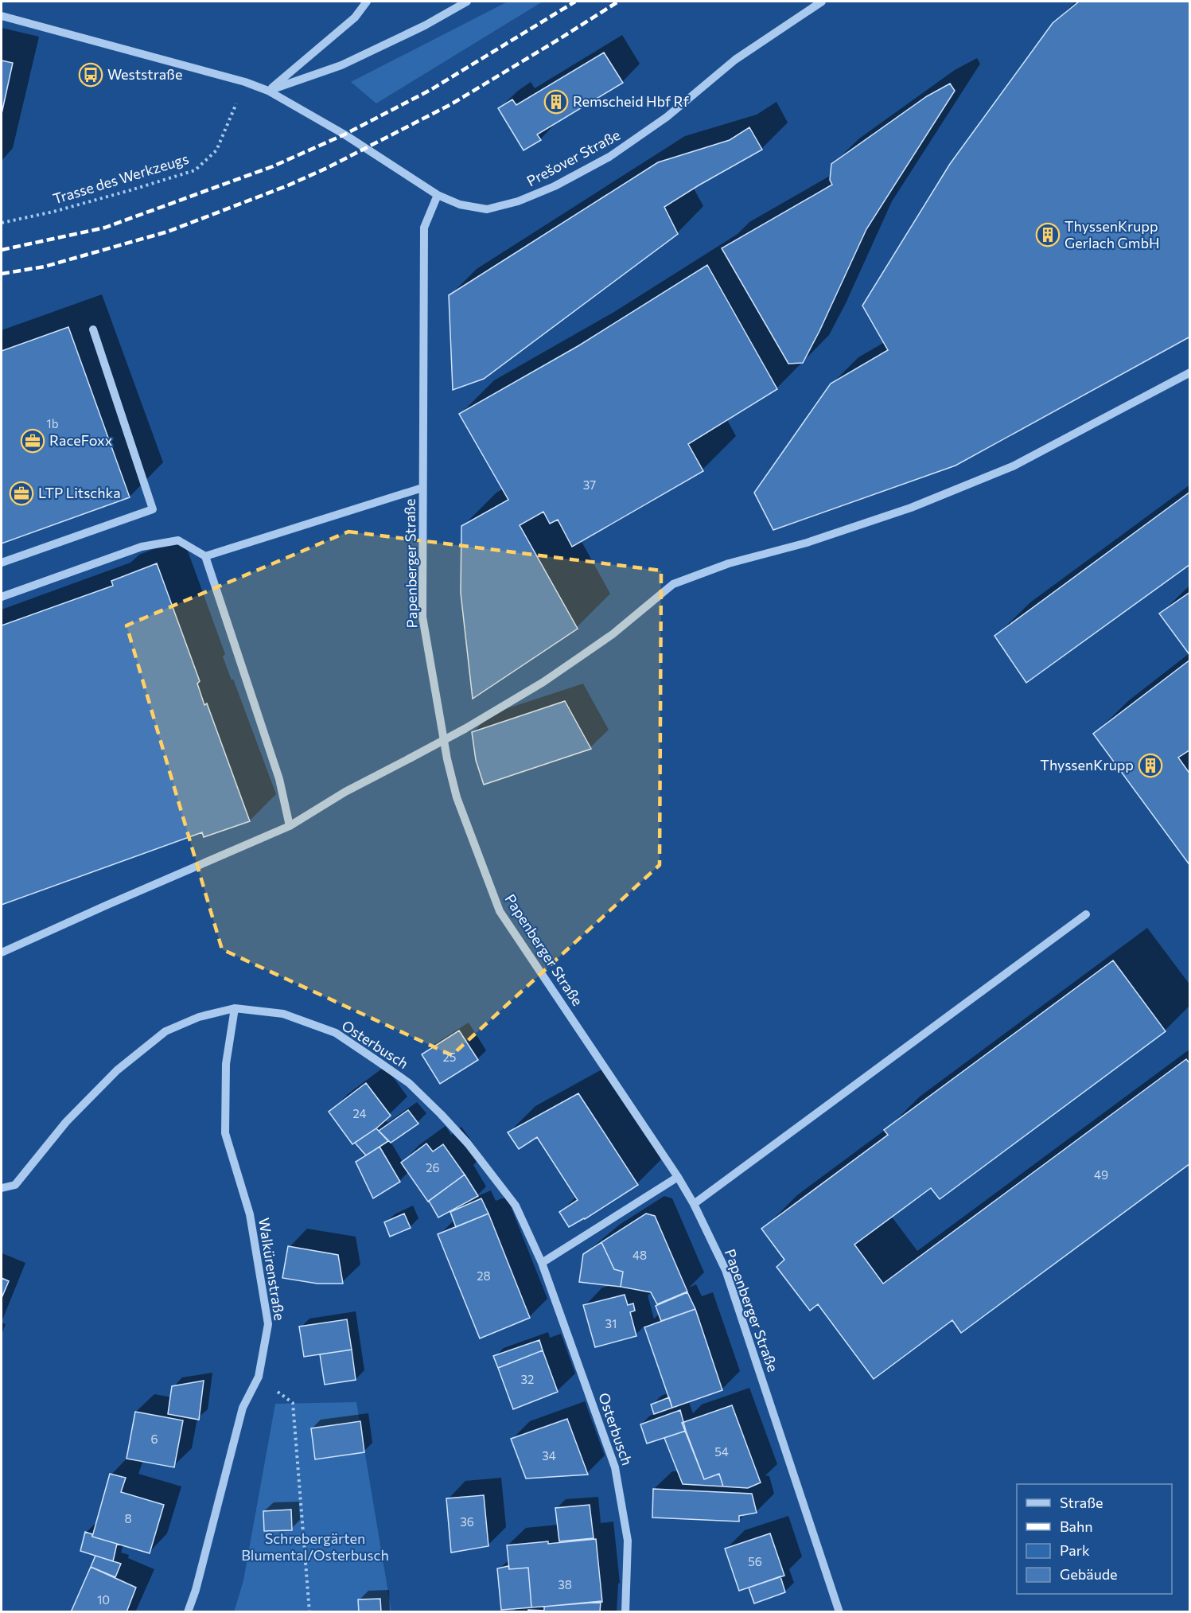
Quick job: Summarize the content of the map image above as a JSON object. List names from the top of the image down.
{
  "streets": {
    "street": [
      "Prešover Straße",
      "Papenberger Straße",
      "Osterbusch",
      "Walkürenstraße"
    ],
    "path": ["Trasse des Werkzeugs"]
  },
  "crossings": [
    ["Prešover Straße", "Papenberger Straße"],
    ["Osterbusch", "Walkürenstraße"]
  ],
  "parks": ["Schrebergärten Blumental/Osterbusch"],
  "places": {
    "bus stop": ["Weststraße"],
    "building": ["Remscheid Hbf Rf", "ThyssenKrupp Gerlach GmbH", "ThyssenKrupp"],
    "office": ["RaceFoxx", "LTP Litschka"]
  },
  "house_numbers": [
    "1b",
    "37",
    "25",
    "24",
    "26",
    "49",
    "48",
    "28",
    "31",
    "32",
    "6",
    "54",
    "34",
    "8",
    "36",
    "56",
    "38",
    "10"
  ],
  "legend": [
    "Straße",
    "Bahn",
    "Park",
    "Gebäude"
  ]
}
